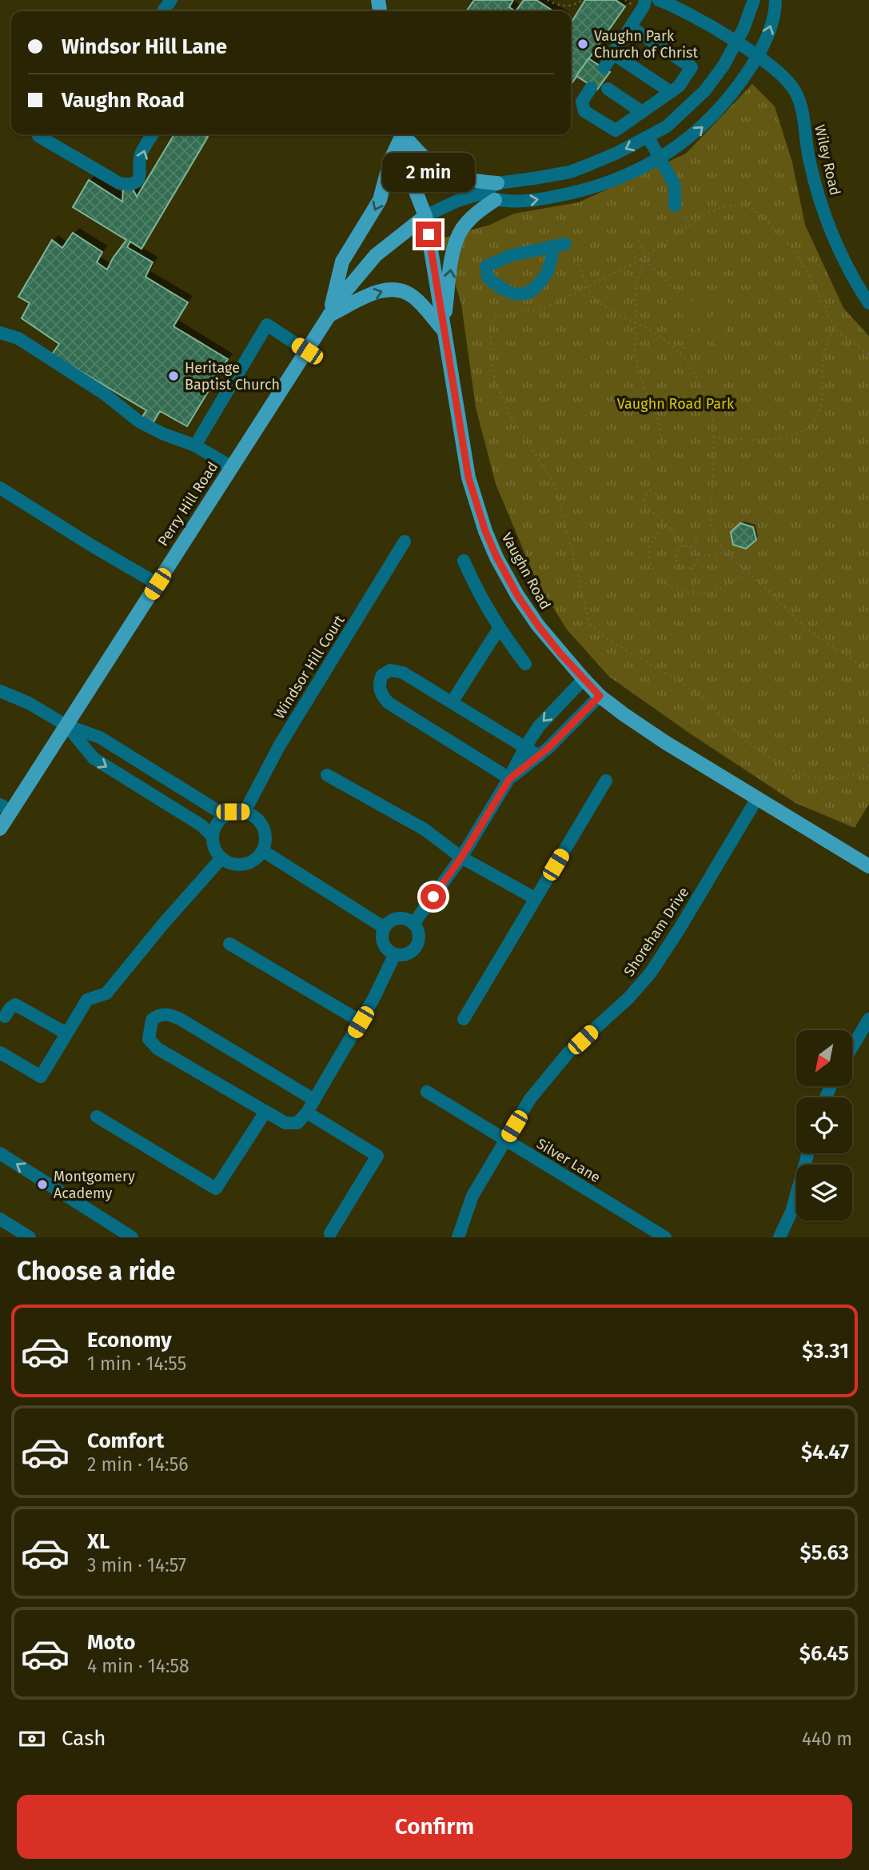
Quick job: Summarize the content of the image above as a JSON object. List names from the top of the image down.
{
  "streets": {
    "main road": ["Perry Hill Road", "Vaughn Road"],
    "street": [
      "Wiley Road",
      "Windsor Hill Court",
      "Shoreham Drive",
      "Silver Lane"
    ]
  },
  "crossings": [
    ["Perry Hill Road", "Vaughn Road"],
    ["Vaughn Road", "Shoreham Drive"],
    ["Shoreham Drive", "Silver Lane"]
  ],
  "parks": ["Vaughn Road Park"],
  "places": ["Vaughn Park Church of Christ", "Heritage Baptist Church", "Montgomery Academy"],
  "north": "bottom left",
  "page": {
    "banner": ["Windsor Hill Lane", "Vaughn Road"],
    "bubble": "2 min",
    "heading": "Choose a ride",
    "list": [
      {
        "name": "Economy",
        "note": "1 min · 14:55",
        "value": "$3.31"
      },
      {
        "name": "Comfort",
        "note": "2 min · 14:56",
        "value": "$4.47"
      },
      {
        "name": "XL",
        "note": "3 min · 14:57",
        "value": "$5.63"
      },
      {
        "name": "Moto",
        "note": "4 min · 14:58",
        "value": "$6.45"
      }
    ],
    "pay": ["Cash", "440 m"],
    "buttons": "Confirm"
  }
}
